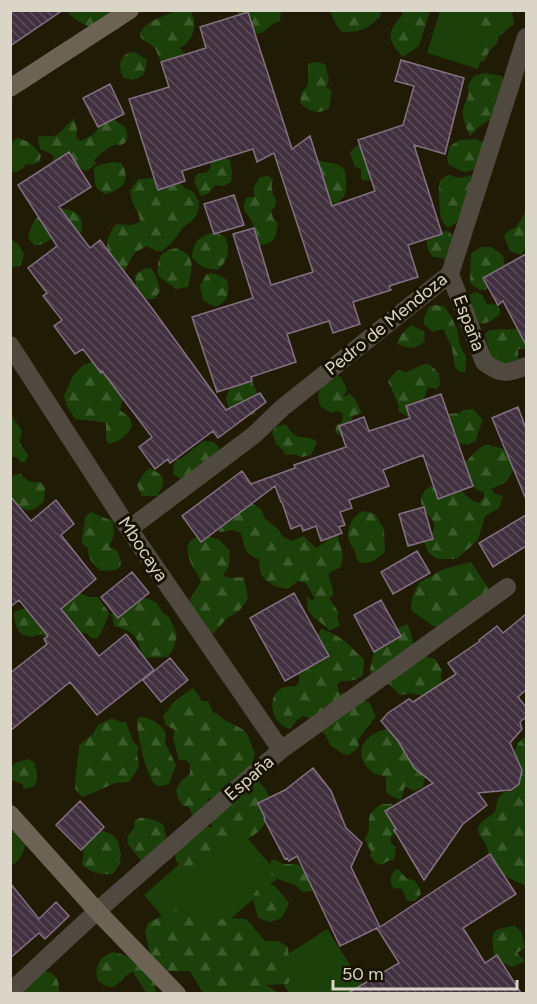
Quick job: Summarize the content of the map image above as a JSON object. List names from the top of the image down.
{
  "streets": {
    "street": ["España", "Pedro de Mendoza", "Mbocaya"]
  },
  "crossings": [
    ["España", "Pedro de Mendoza"],
    ["España", "Mbocaya"],
    ["Pedro de Mendoza", "Mbocaya"]
  ],
  "scale_bar": "50 m"
}
